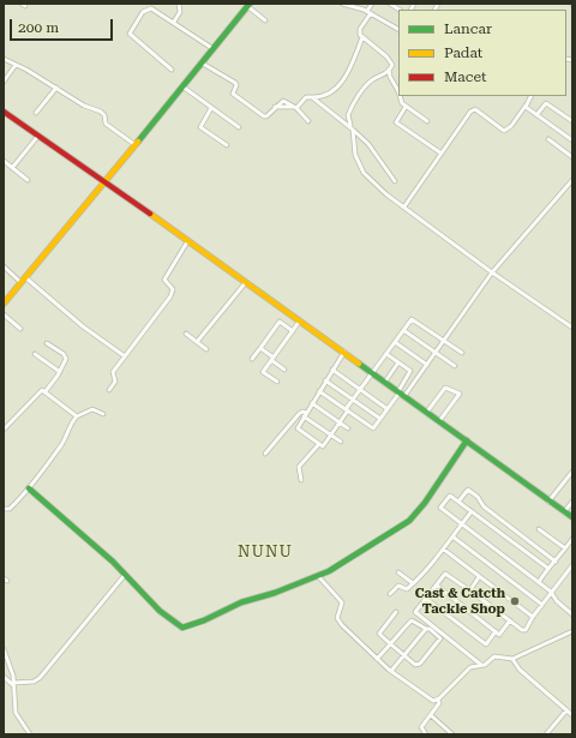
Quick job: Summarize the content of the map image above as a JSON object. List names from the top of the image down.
{
  "districts": ["NUNU"],
  "places": ["Cast & Catcth Tackle Shop"],
  "legend": ["Lancar", "Padat", "Macet"],
  "scale_bar": "200 m"
}
